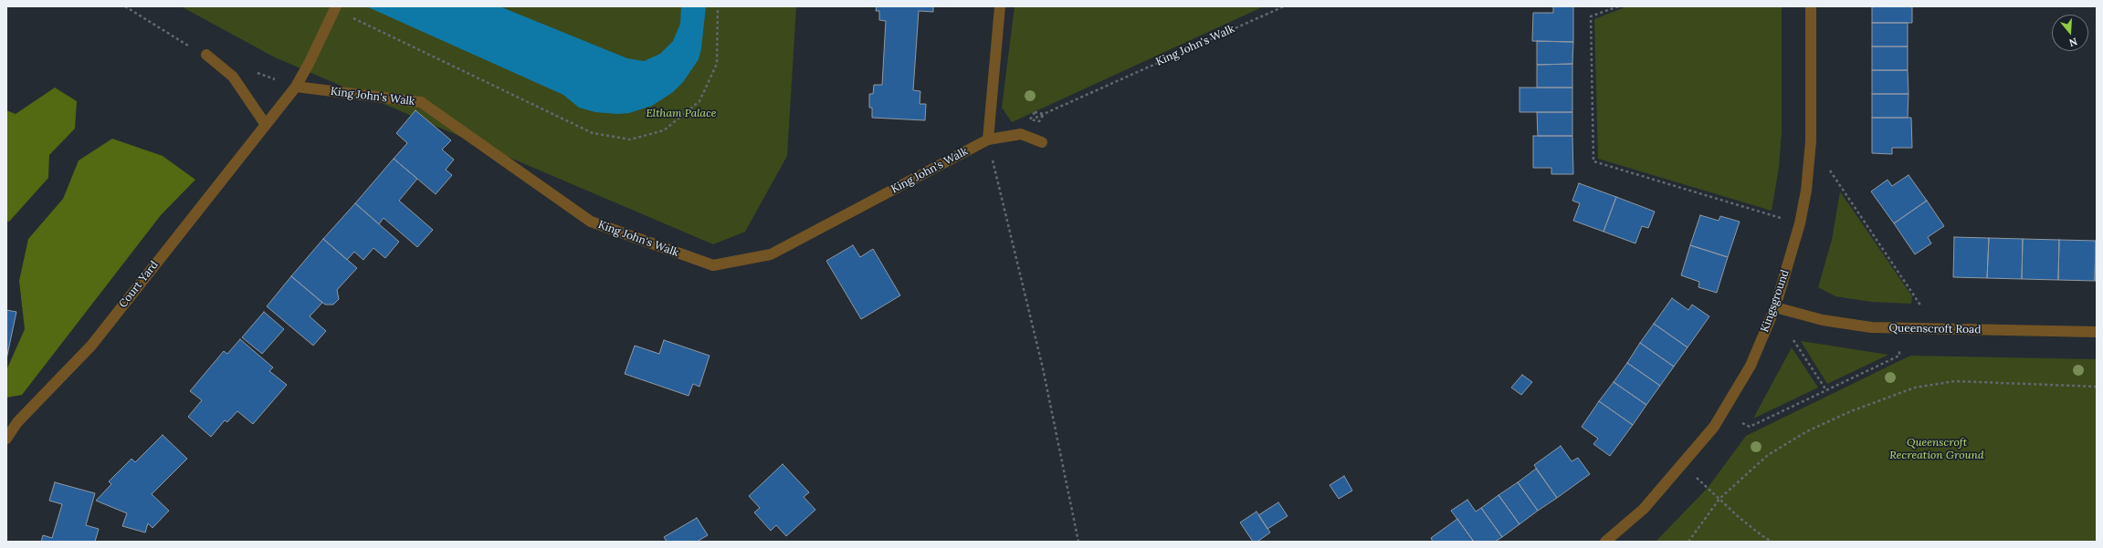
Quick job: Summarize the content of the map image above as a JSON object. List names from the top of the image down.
{
  "streets": {
    "street": [
      "King John's Walk",
      "Court Yard",
      "Kingsground",
      "Queenscroft Road"
    ]
  },
  "crossings": [
    ["King John's Walk", "Court Yard"],
    ["Kingsground", "Queenscroft Road"]
  ],
  "parks": ["Eltham Palace", "Queenscroft Recreation Ground"],
  "north": "bottom"
}
